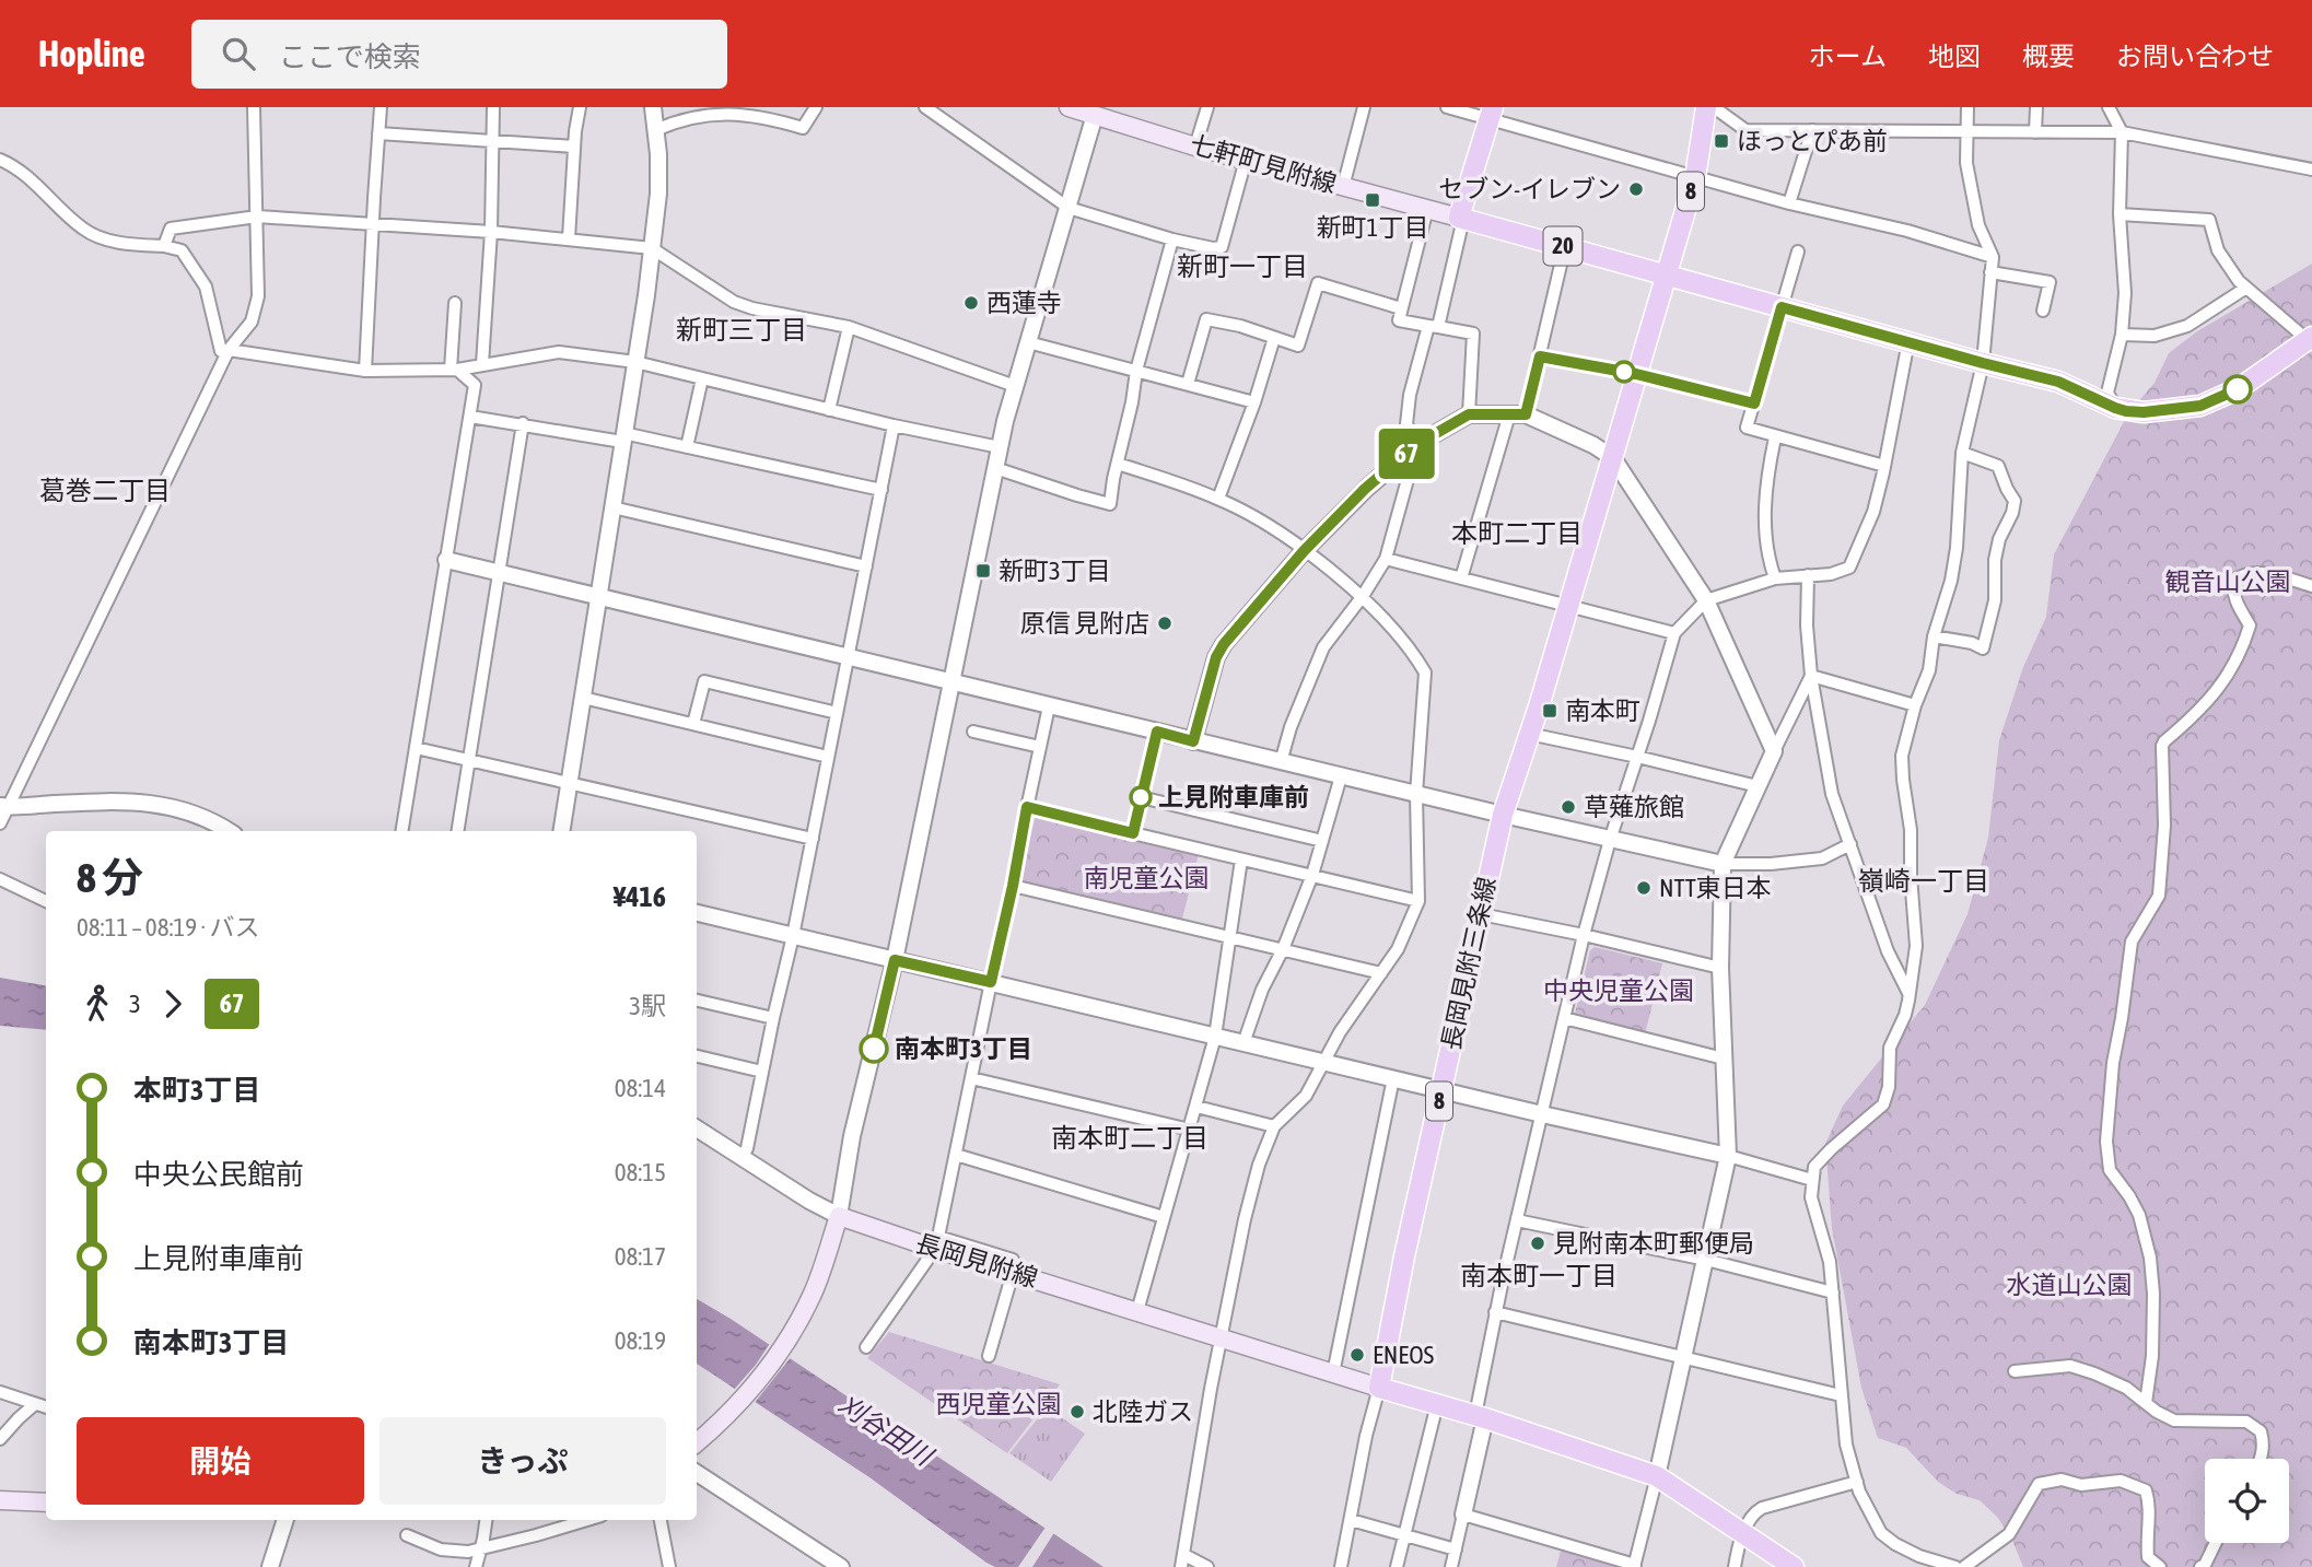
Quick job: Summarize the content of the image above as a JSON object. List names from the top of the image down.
{
  "streets": {
    "main road": [
      "七軒町見附線",
      "8",
      "20",
      "長岡見附三条線",
      "長岡見附線"
    ]
  },
  "crossings": [
    ["七軒町見附線", "20"],
    ["20", "長岡見附三条線"],
    ["長岡見附三条線", "長岡見附線"]
  ],
  "districts": [
    "新町一丁目",
    "新町三丁目",
    "葛巻二丁目",
    "本町二丁目",
    "嶺崎一丁目",
    "南本町二丁目",
    "南本町一丁目"
  ],
  "water": ["刈谷田川"],
  "parks": [
    "観音山公園",
    "南児童公園",
    "中央児童公園",
    "水道山公園",
    "西児童公園"
  ],
  "places": {
    "transit": [
      "ほっとぴあ前",
      "新町1丁目",
      "新町3丁目",
      "南本町"
    ],
    "other": [
      "セブン-イレブン",
      "西蓮寺",
      "原信 見附店",
      "上見附車庫前",
      "草薙旅館",
      "NTT東日本",
      "南本町3丁目",
      "見附南本町郵便局",
      "ENEOS",
      "北陸ガス"
    ]
  },
  "lines": ["bus line 67"],
  "page": {
    "header": "Hopline",
    "search": "ここで検索",
    "nav": [
      "ホーム",
      "地図",
      "概要",
      "お問い合わせ"
    ],
    "on_map": "67",
    "heading": ["8 分", "08:11 – 08:19 · バス", "¥416"],
    "legs": ["3", "67", "3駅"],
    "list": [
      {
        "name": "本町3丁目",
        "value": "08:14"
      },
      {
        "name": "中央公民館前",
        "value": "08:15"
      },
      {
        "name": "上見附車庫前",
        "value": "08:17"
      },
      {
        "name": "南本町3丁目",
        "value": "08:19"
      }
    ],
    "buttons": ["開始", "きっぷ"]
  }
}
